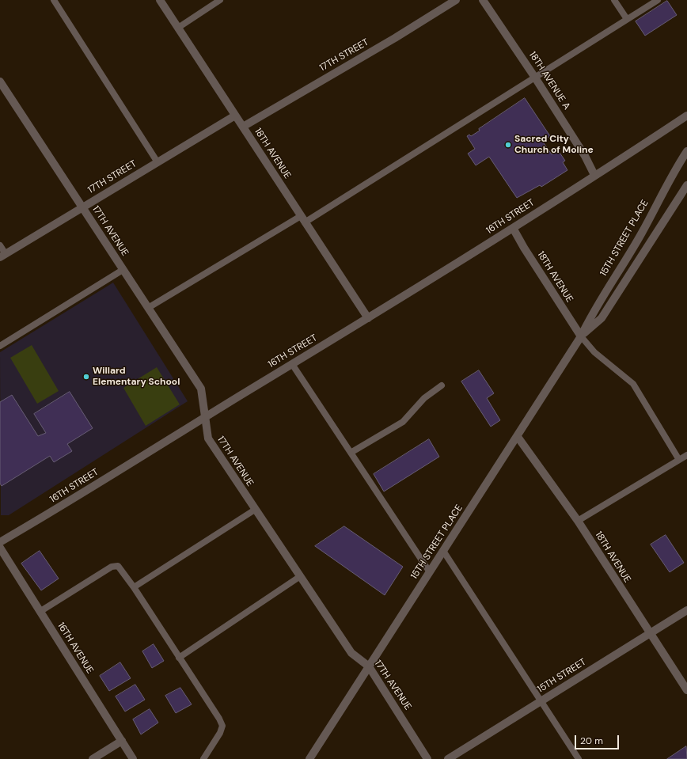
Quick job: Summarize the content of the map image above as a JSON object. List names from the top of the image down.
{
  "streets": {
    "street": [
      "17TH STREET",
      "18TH AVENUE A",
      "18TH AVENUE",
      "16TH STREET",
      "17TH AVENUE",
      "15TH STREET PLACE",
      "16TH AVENUE",
      "15TH STREET"
    ]
  },
  "crossings": [
    ["17TH STREET", "18TH AVENUE"],
    ["17TH STREET", "17TH AVENUE"],
    ["18TH AVENUE A", "16TH STREET"],
    ["18TH AVENUE", "16TH STREET"],
    ["18TH AVENUE", "15TH STREET PLACE"],
    ["18TH AVENUE", "15TH STREET"],
    ["16TH STREET", "17TH AVENUE"],
    ["17TH AVENUE", "15TH STREET PLACE"]
  ],
  "places": ["Sacred City Church of Moline", "Willard Elementary School"],
  "scale_bar": "20 m"
}
